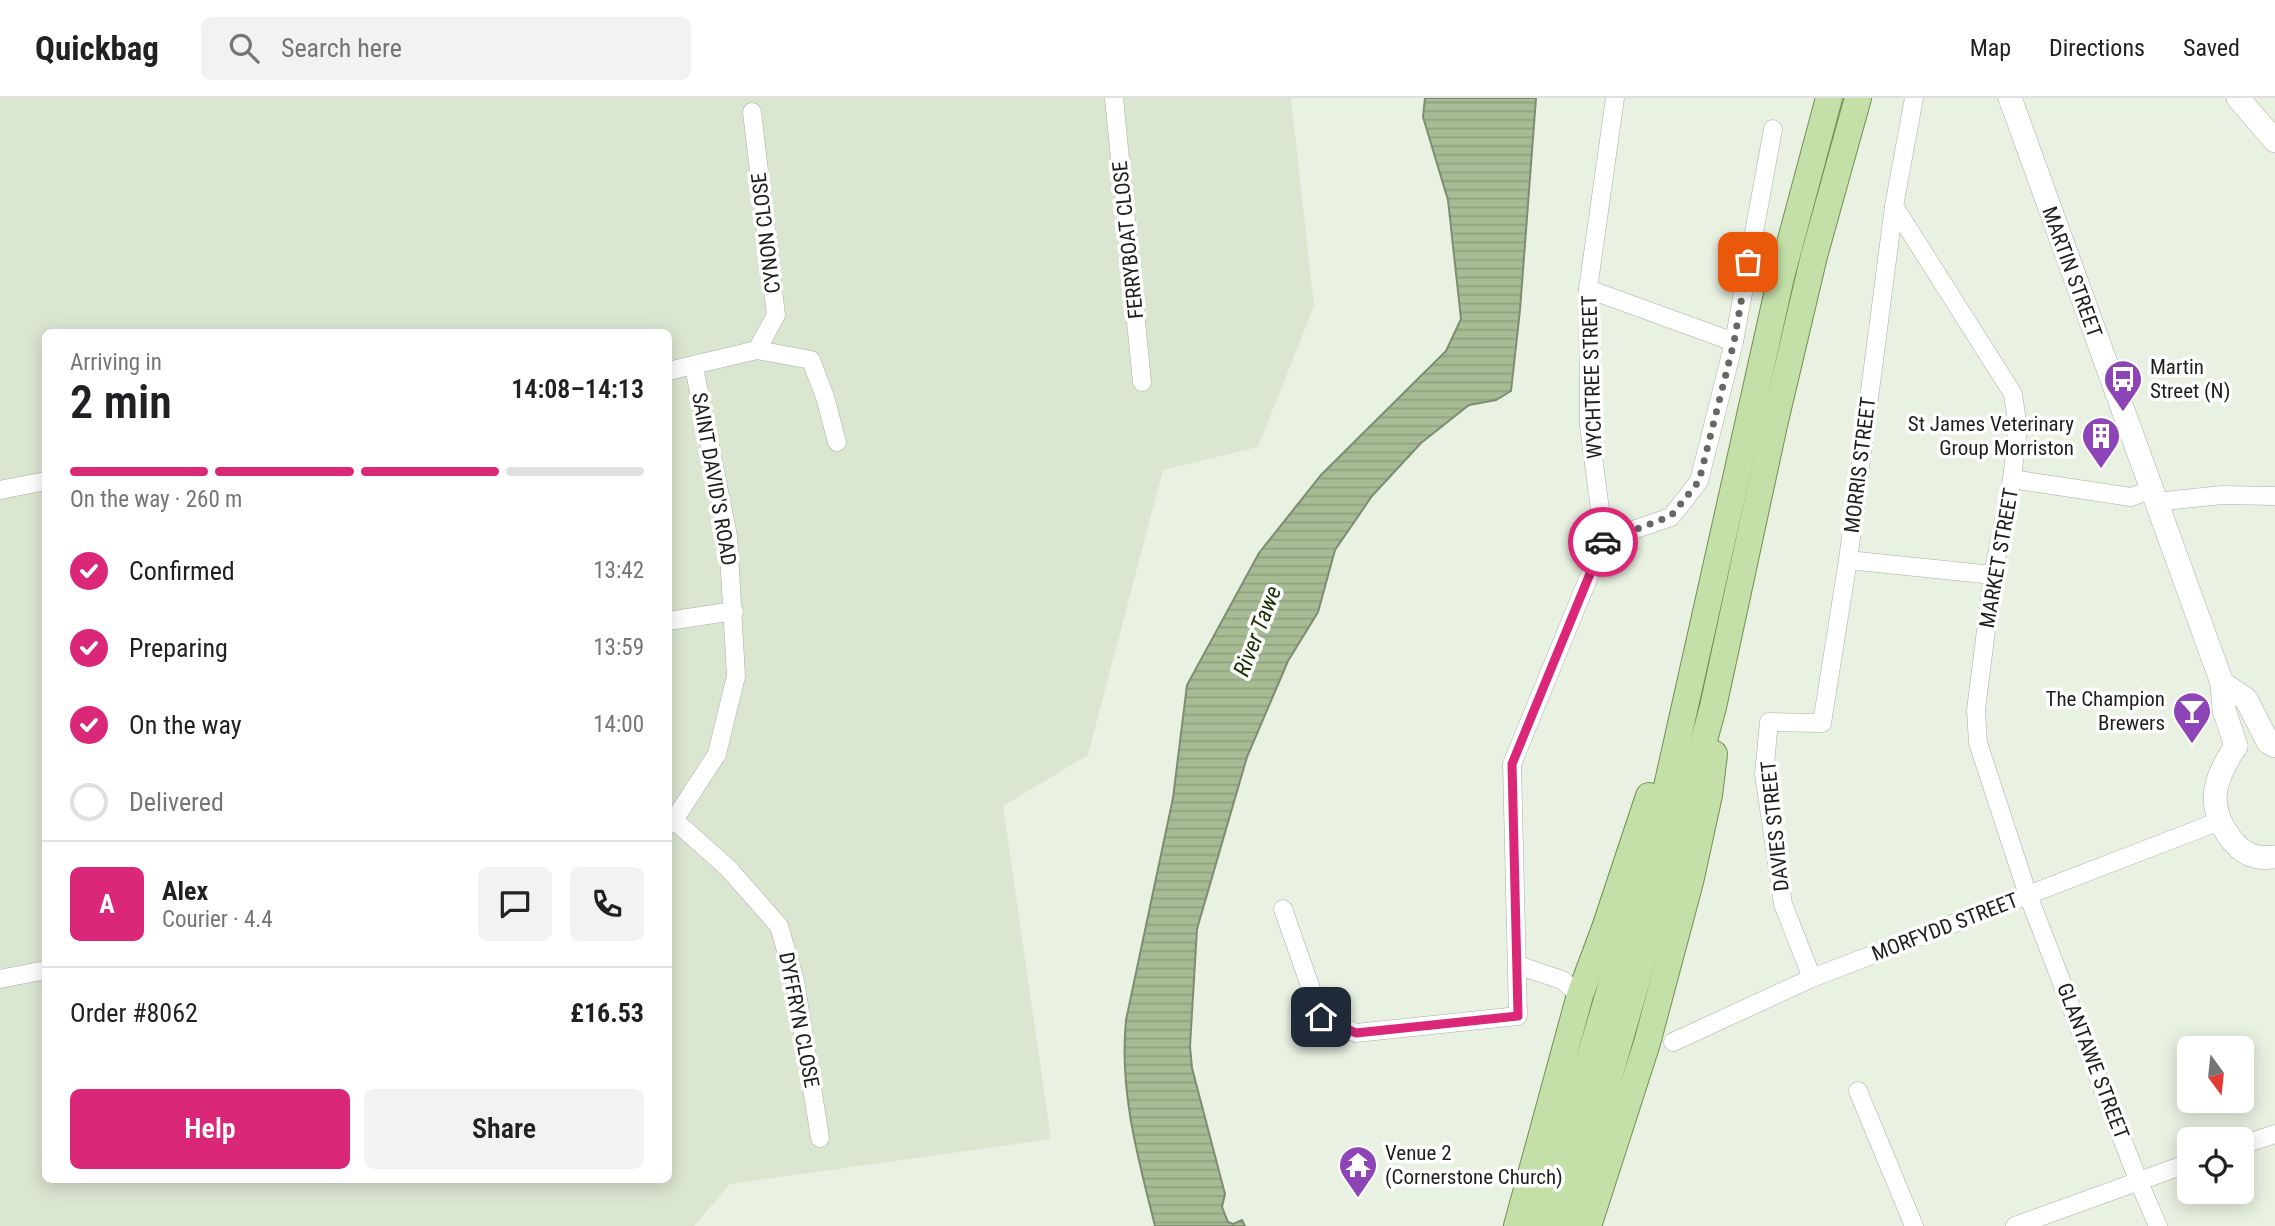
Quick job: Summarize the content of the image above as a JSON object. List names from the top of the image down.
{
  "streets": {
    "main road": ["MARTIN STREET"],
    "street": [
      "CYNON CLOSE",
      "FERRYBOAT CLOSE",
      "WYCHTREE STREET",
      "MORRIS STREET",
      "SAINT DAVID'S ROAD",
      "MARKET STREET",
      "DAVIES STREET",
      "MORFYDD STREET",
      "DYFFRYN CLOSE",
      "GLANTAWE STREET"
    ]
  },
  "crossings": [
    ["MORRIS STREET", "MARKET STREET"],
    ["MORRIS STREET", "DAVIES STREET"],
    ["MARKET STREET", "MORFYDD STREET"],
    ["MARKET STREET", "GLANTAWE STREET"],
    ["DAVIES STREET", "MORFYDD STREET"],
    ["MORFYDD STREET", "GLANTAWE STREET"]
  ],
  "water": ["River Tawe"],
  "places": {
    "bus stop": ["Martin Street (N)"],
    "building": ["St James Veterinary Group Morriston"],
    "bar": ["The Champion Brewers"],
    "temple": ["Venue 2 (Cornerstone Church)"]
  },
  "north": "bottom",
  "page": {
    "header": "Quickbag",
    "search": "Search here",
    "nav": ["Map", "Directions", "Saved"],
    "heading": ["2 min", "Arriving in", "14:08–14:13"],
    "panel": [
      "Alex",
      "Courier · 4.4",
      "Order #8062",
      "£16.53"
    ],
    "bar": "On the way · 260 m",
    "list": [
      ["Confirmed", "13:42"],
      ["Preparing", "13:59"],
      ["On the way", "14:00"],
      "Delivered"
    ],
    "round": "A",
    "buttons": ["Help", "Share"]
  }
}
